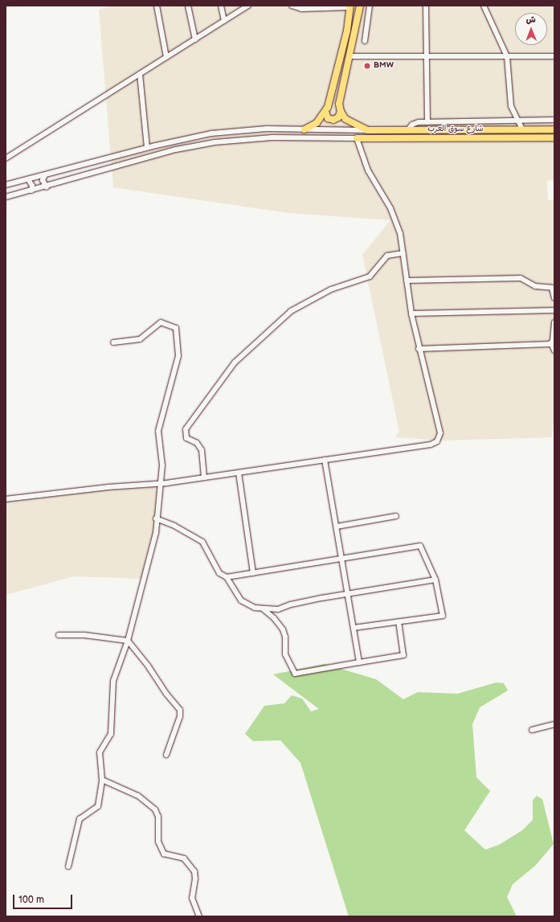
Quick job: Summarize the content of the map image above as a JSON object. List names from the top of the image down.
{
  "streets": {
    "main road": ["شارع سوق العرب"]
  },
  "places": ["BMW"],
  "scale_bar": "100 m",
  "north": "top"
}
